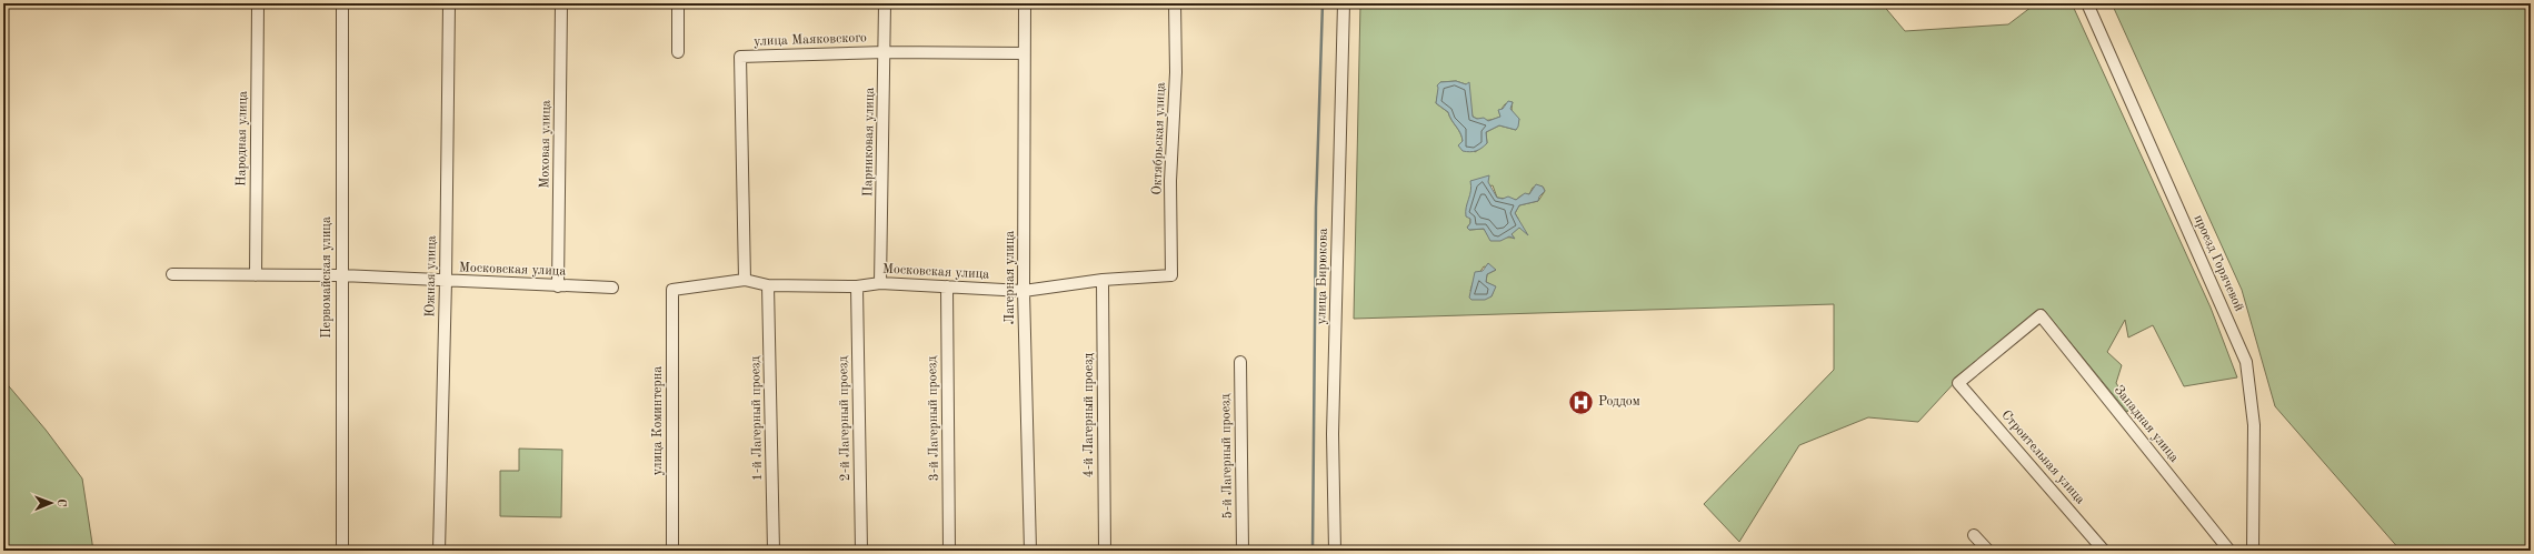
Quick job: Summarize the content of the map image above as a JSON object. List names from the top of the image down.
{
  "streets": {
    "street": [
      "улица Маяковского",
      "Народная улица",
      "Октябрьская улица",
      "Парниковая улица",
      "Моховая улица",
      "проезд Горячевой",
      "Московская улица",
      "Южная улица",
      "улица Бирюкова",
      "Первомайская улица",
      "Лагерная улица",
      "4-й Лагерный проезд",
      "1-й Лагерный проезд",
      "2-й Лагерный проезд",
      "3-й Лагерный проезд",
      "улица Коминтерна",
      "Западная улица",
      "5-й Лагерный проезд",
      "Строительная улица"
    ]
  },
  "crossings": [
    ["улица Маяковского", "Парниковая улица"],
    ["улица Маяковского", "Московская улица"],
    ["улица Маяковского", "Лагерная улица"],
    ["Народная улица", "Московская улица"],
    ["Октябрьская улица", "Московская улица"],
    ["Парниковая улица", "Московская улица"],
    ["Моховая улица", "Московская улица"],
    ["Московская улица", "Южная улица"],
    ["Московская улица", "Первомайская улица"],
    ["Московская улица", "Лагерная улица"],
    ["Московская улица", "4-й Лагерный проезд"],
    ["Московская улица", "1-й Лагерный проезд"],
    ["Московская улица", "2-й Лагерный проезд"],
    ["Московская улица", "3-й Лагерный проезд"],
    ["Московская улица", "улица Коминтерна"],
    ["Западная улица", "Строительная улица"]
  ],
  "places": {
    "hospital": ["Роддом"]
  },
  "north": "right"
}
